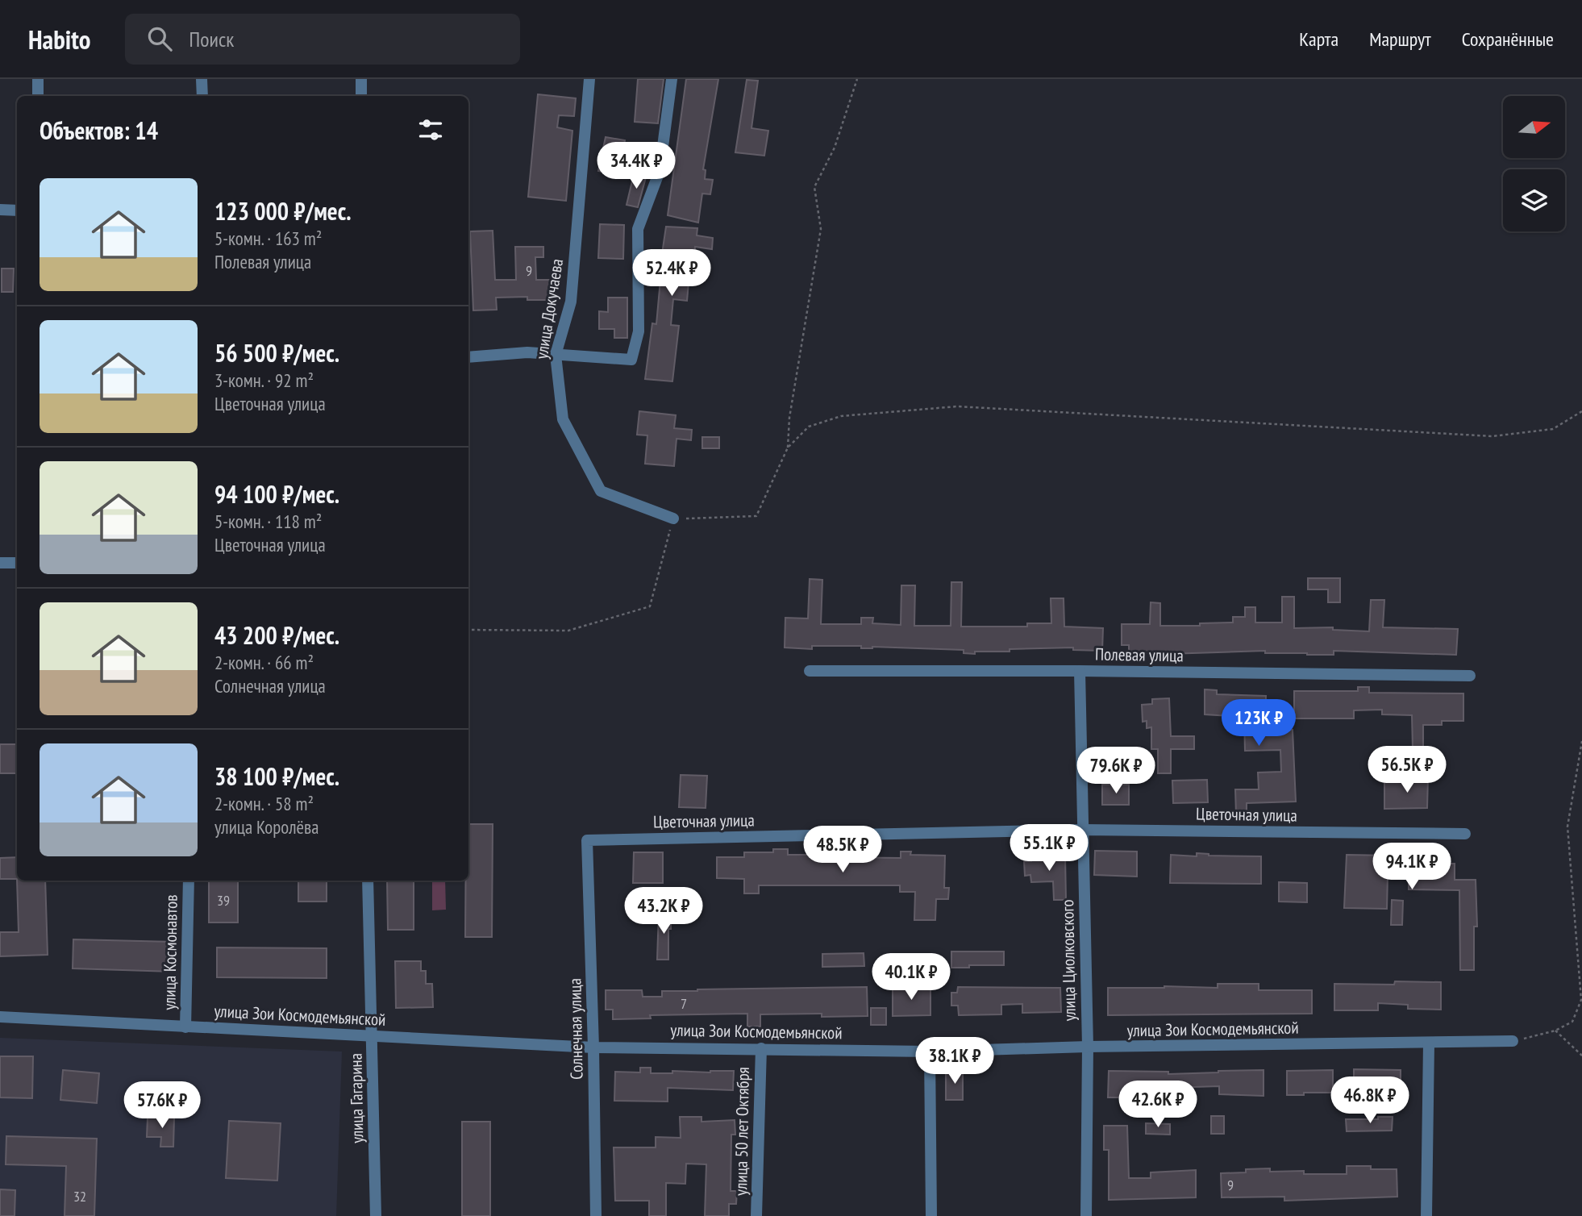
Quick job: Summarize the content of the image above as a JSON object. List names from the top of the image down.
{
  "streets": {
    "street": [
      "улица Докучаева",
      "Полевая улица",
      "Цветочная улица",
      "улица Космонавтов",
      "улица Циолковского",
      "улица Зои Космодемьянской",
      "Солнечная улица",
      "улица Гагарина",
      "улица 50 лет Октября"
    ]
  },
  "crossings": [
    ["Полевая улица", "улица Циолковского"],
    ["Цветочная улица", "улица Циолковского"],
    ["Цветочная улица", "Солнечная улица"],
    ["улица Космонавтов", "улица Зои Космодемьянской"],
    ["улица Циолковского", "улица Зои Космодемьянской"],
    ["улица Зои Космодемьянской", "Солнечная улица"],
    ["улица Зои Космодемьянской", "улица Гагарина"],
    ["улица Зои Космодемьянской", "улица 50 лет Октября"]
  ],
  "house_numbers": [
    "9",
    "39",
    "7",
    "9",
    "32"
  ],
  "north": "right",
  "page": {
    "header": "Habito",
    "search": "Поиск",
    "nav": ["Карта", "Маршрут", "Сохранённые"],
    "heading": "Объектов: 14",
    "price": [
      "34.4K ₽",
      "52.4K ₽",
      "123K ₽",
      "56.5K ₽",
      "79.6K ₽",
      "55.1K ₽",
      "48.5K ₽",
      "94.1K ₽",
      "43.2K ₽",
      "40.1K ₽",
      "38.1K ₽",
      "46.8K ₽",
      "42.6K ₽",
      "57.6K ₽"
    ],
    "list": [
      {
        "name": "123 000 ₽/мес.",
        "note": "5-комн. · 163 m² · Полевая улица"
      },
      {
        "name": "56 500 ₽/мес.",
        "note": "3-комн. · 92 m² · Цветочная улица"
      },
      {
        "name": "94 100 ₽/мес.",
        "note": "5-комн. · 118 m² · Цветочная улица"
      },
      {
        "name": "43 200 ₽/мес.",
        "note": "2-комн. · 66 m² · Солнечная улица"
      },
      {
        "name": "38 100 ₽/мес.",
        "note": "2-комн. · 58 m² · улица Королёва"
      }
    ]
  }
}
